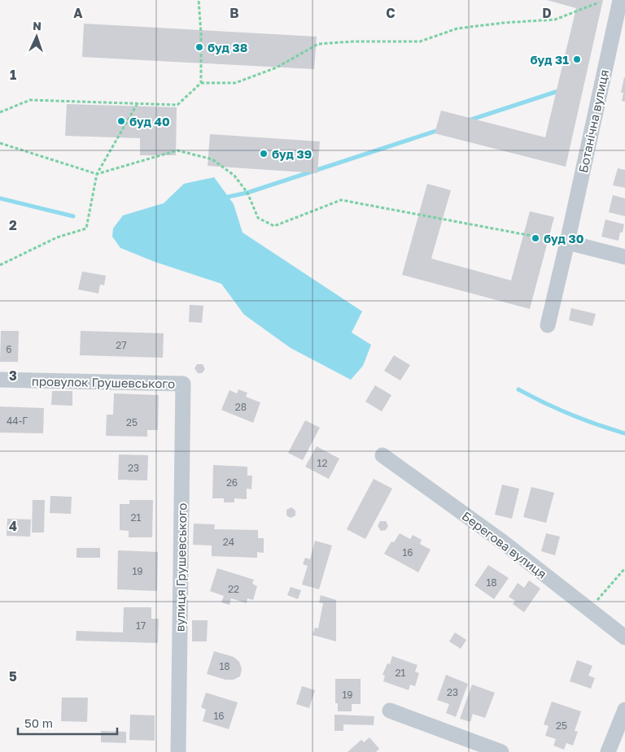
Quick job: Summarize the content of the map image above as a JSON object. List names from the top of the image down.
{
  "streets": {
    "street": [
      "Ботанічна вулиця",
      "провулок Грушевського",
      "Берегова вулиця",
      "вулиця Грушевського"
    ]
  },
  "crossings": [
    ["провулок Грушевського", "вулиця Грушевського"]
  ],
  "places": [
    "буд 38",
    "буд 31",
    "буд 40",
    "буд 39",
    "буд 30"
  ],
  "house_numbers": [
    "27",
    "6",
    "28",
    "44-Г",
    "25",
    "12",
    "23",
    "26",
    "21",
    "24",
    "16",
    "19",
    "18",
    "22",
    "17",
    "18",
    "21",
    "23",
    "19",
    "16",
    "25"
  ],
  "scale_bar": "50 m",
  "north": "top",
  "grid": {
    "columns": [
      "A",
      "B",
      "C",
      "D"
    ],
    "rows": [
      "1",
      "2",
      "3",
      "4",
      "5"
    ]
  }
}
